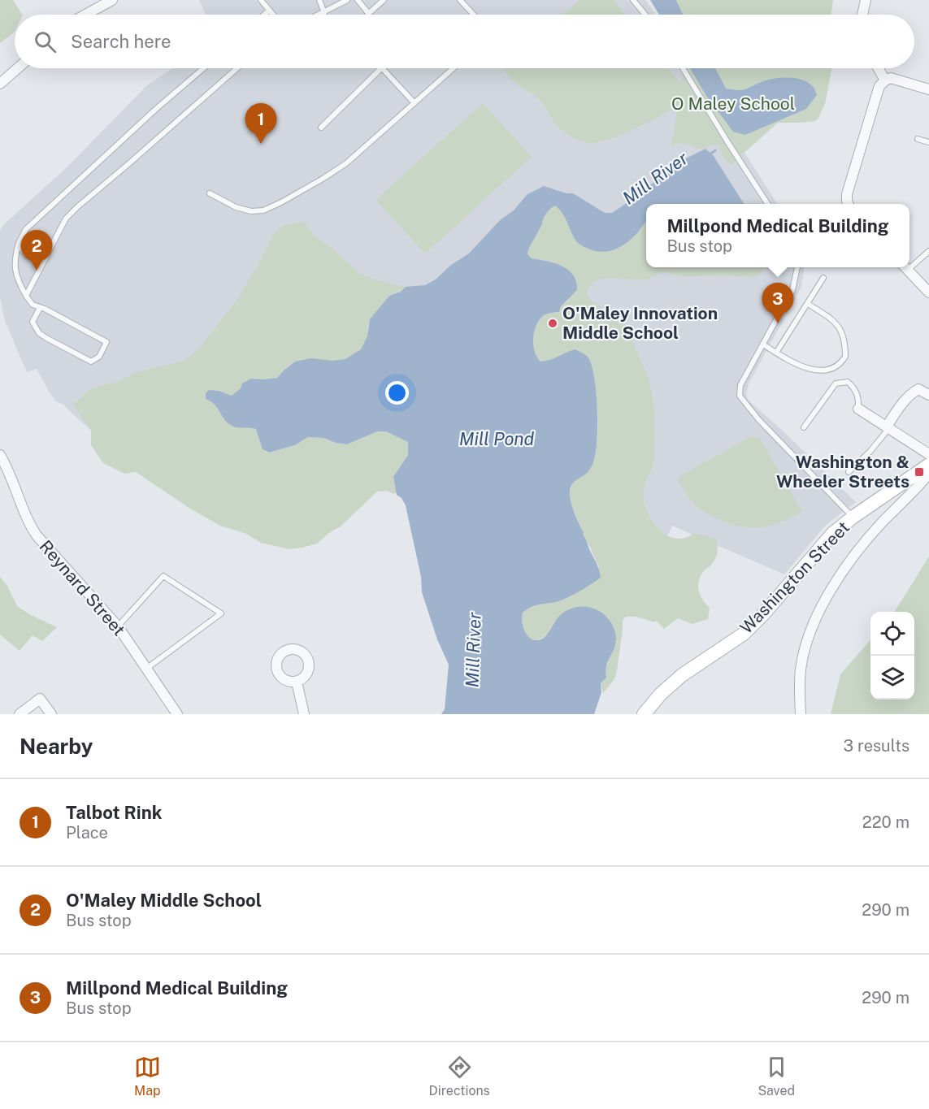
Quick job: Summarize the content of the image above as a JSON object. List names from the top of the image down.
{
  "streets": {
    "main road": ["Washington Street"],
    "street": ["Reynard Street"]
  },
  "water": ["Mill River", "Mill Pond"],
  "parks": ["O Maley School"],
  "places": {
    "other": ["O'Maley Innovation Middle School"],
    "transit": ["Washington & Wheeler Streets"]
  },
  "page": {
    "search": "Search here",
    "pins": ["1", "2", "3"],
    "popup": ["Millpond Medical Building", "Bus stop"],
    "heading": ["Nearby", "3 results"],
    "list": [
      {
        "mark": "1",
        "name": "Talbot Rink",
        "note": "Place",
        "value": "220 m"
      },
      {
        "mark": "2",
        "name": "O'Maley Middle School",
        "note": "Bus stop",
        "value": "290 m"
      },
      {
        "mark": "3",
        "name": "Millpond Medical Building",
        "note": "Bus stop",
        "value": "290 m"
      }
    ],
    "nav": ["Map", "Directions", "Saved"]
  }
}
